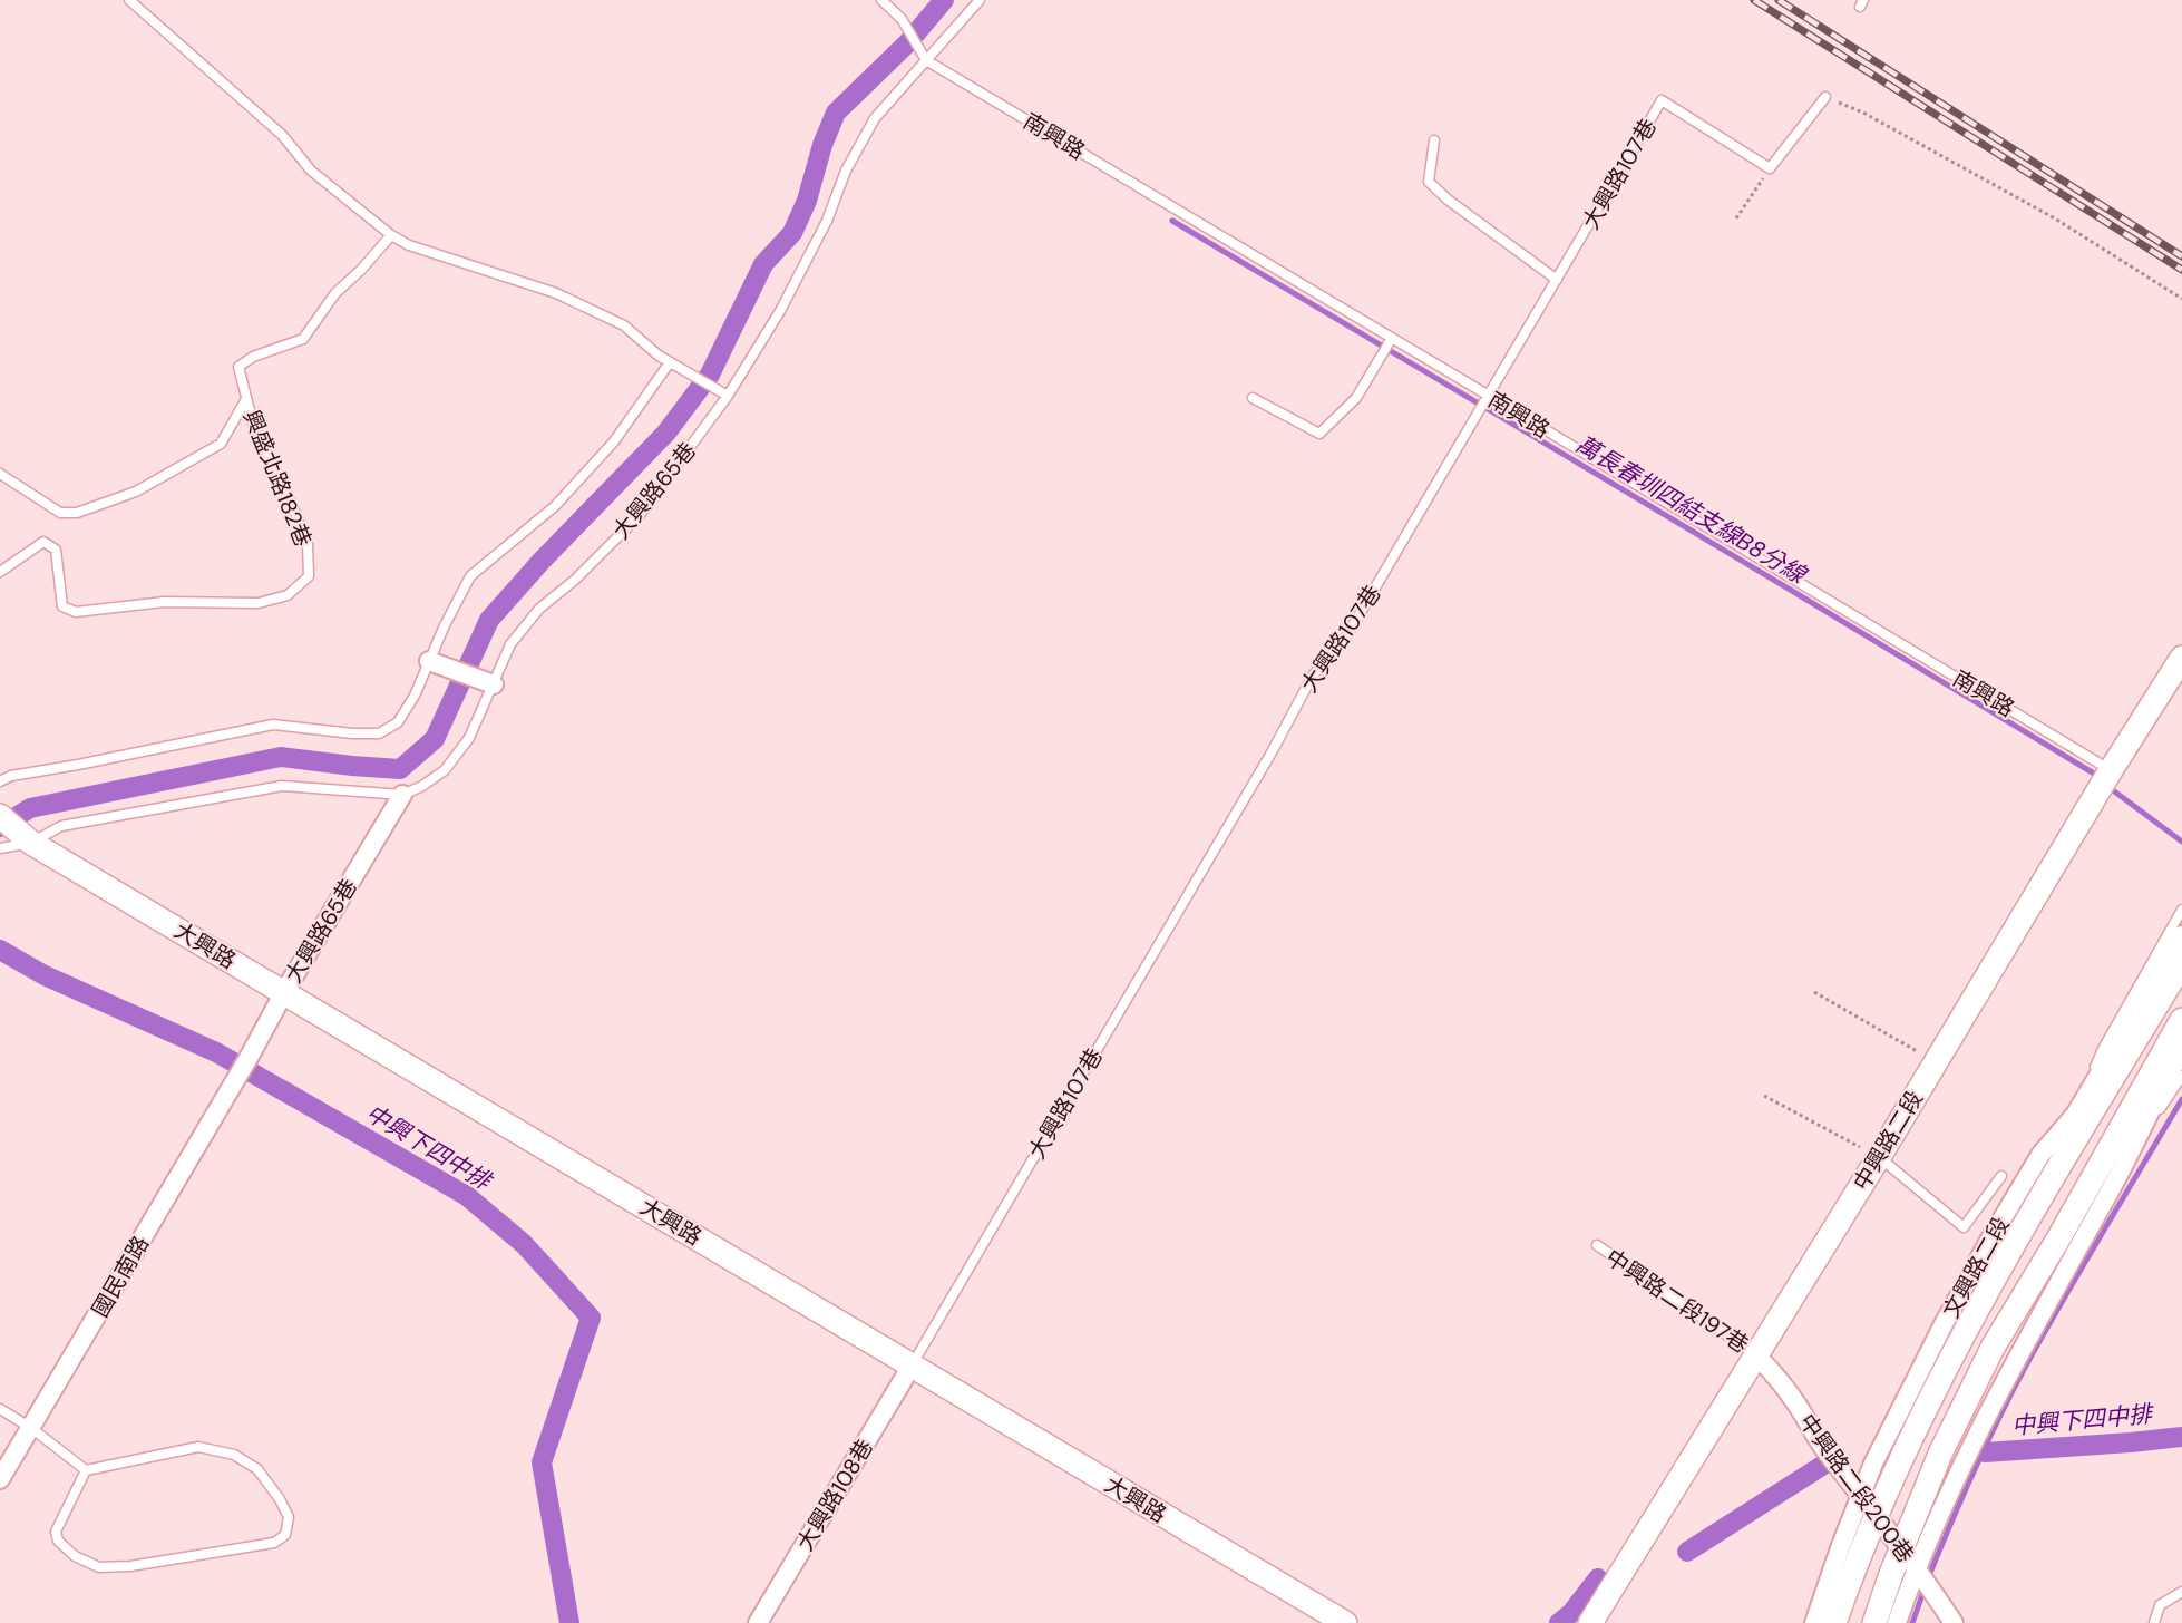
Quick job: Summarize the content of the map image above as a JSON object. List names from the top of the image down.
{
  "streets": {
    "street": [
      "大興路65巷",
      "大興路",
      "中興路二段",
      "文興路二段",
      "國民南路",
      "中興路二段200巷",
      "大興路108巷"
    ],
    "lane": [
      "南興路",
      "大興路107巷",
      "興盛北路182巷",
      "中興路二段197巷"
    ]
  },
  "crossings": [
    ["南興路", "大興路107巷"],
    ["南興路", "大興路65巷"],
    ["南興路", "中興路二段"],
    ["大興路107巷", "大興路"],
    ["大興路107巷", "大興路108巷"],
    ["大興路65巷", "大興路"],
    ["大興路65巷", "國民南路"],
    ["大興路", "大興路108巷"],
    ["中興路二段", "中興路二段197巷"],
    ["中興路二段", "中興路二段200巷"],
    ["文興路二段", "中興路二段200巷"],
    ["中興路二段197巷", "中興路二段200巷"]
  ],
  "water": ["萬長春圳四結支線B8分線", "中興下四中排"]
}
